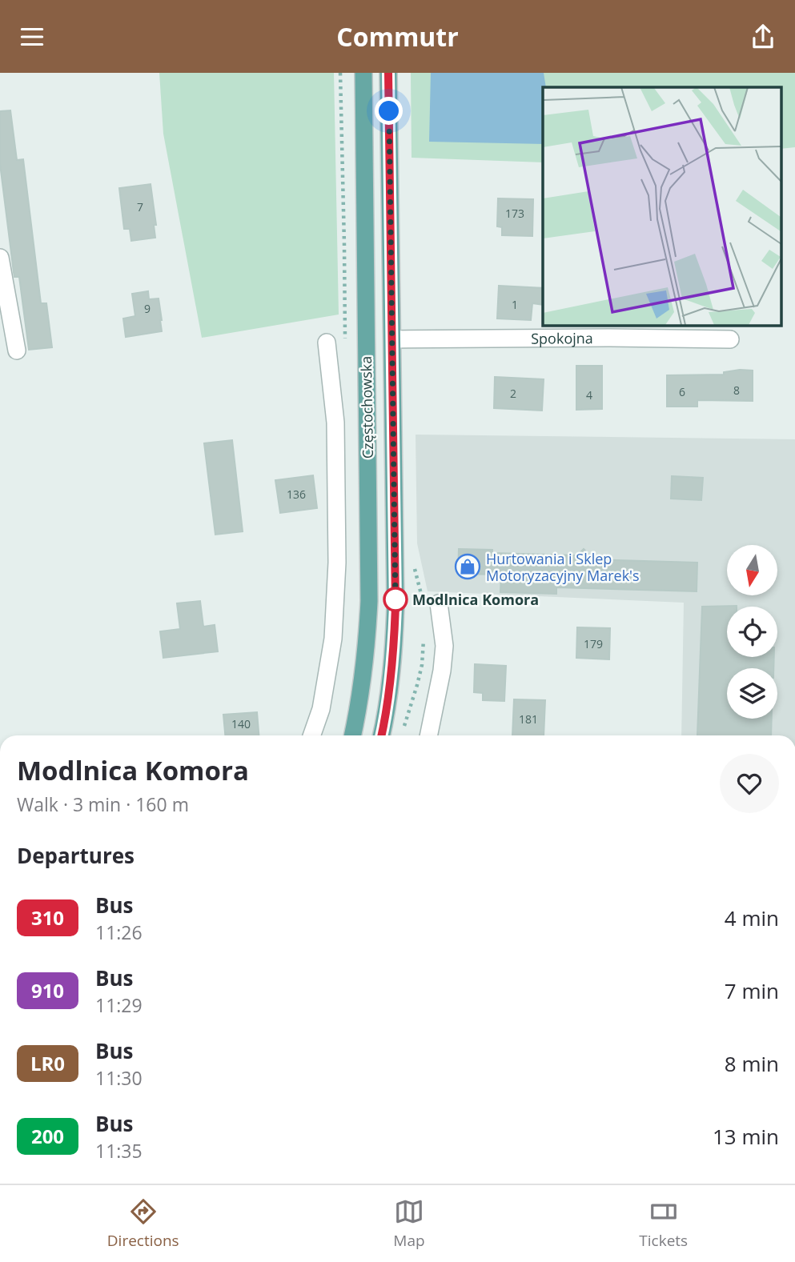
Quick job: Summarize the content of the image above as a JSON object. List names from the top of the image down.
{
  "streets": {
    "main road": ["Częstochowska"],
    "street": ["Spokojna"]
  },
  "crossings": [
    ["Spokojna", "Częstochowska"]
  ],
  "places": {
    "shop": ["Hurtowania i Sklep Motoryzacyjny Marek's"],
    "other": ["Modlnica Komora"]
  },
  "lines": ["bus line 310"],
  "house_numbers": [
    "7",
    "173",
    "1",
    "9",
    "8",
    "6",
    "2",
    "4",
    "136",
    "179",
    "181",
    "140"
  ],
  "north": "bottom",
  "page": {
    "header": "Commutr",
    "heading": [
      ["Modlnica Komora", "Walk · 3 min · 160 m"],
      "Departures"
    ],
    "list": [
      {
        "mark": "310",
        "name": "Bus",
        "note": "11:26",
        "value": "4 min"
      },
      {
        "mark": "910",
        "name": "Bus",
        "note": "11:29",
        "value": "7 min"
      },
      {
        "mark": "LR0",
        "name": "Bus",
        "note": "11:30",
        "value": "8 min"
      },
      {
        "mark": "200",
        "name": "Bus",
        "note": "11:35",
        "value": "13 min"
      }
    ],
    "tabs": ["Directions", "Map", "Tickets"]
  }
}
